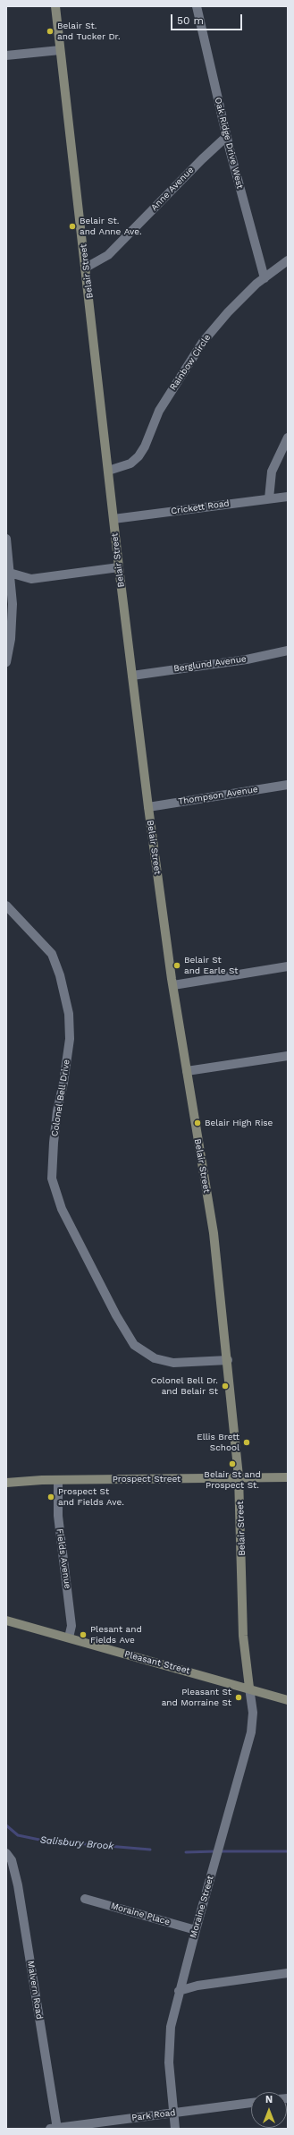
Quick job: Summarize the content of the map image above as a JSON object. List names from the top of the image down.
{
  "streets": {
    "main road": ["Belair Street", "Prospect Street", "Pleasant Street"],
    "street": [
      "Oak Ridge Drive West",
      "Anne Avenue",
      "Rainbow Circle",
      "Crickett Road",
      "Berglund Avenue",
      "Thompson Avenue",
      "Colonel Bell Drive",
      "Fields Avenue",
      "Moraine Street",
      "Moraine Place",
      "Malvern Road",
      "Park Road"
    ]
  },
  "crossings": [
    ["Oak Ridge Drive West", "Anne Avenue"],
    ["Oak Ridge Drive West", "Rainbow Circle"],
    ["Anne Avenue", "Belair Street"],
    ["Belair Street", "Rainbow Circle"],
    ["Belair Street", "Crickett Road"],
    ["Belair Street", "Berglund Avenue"],
    ["Belair Street", "Thompson Avenue"],
    ["Belair Street", "Colonel Bell Drive"],
    ["Belair Street", "Prospect Street"],
    ["Belair Street", "Pleasant Street"],
    ["Belair Street", "Moraine Street"],
    ["Prospect Street", "Fields Avenue"],
    ["Fields Avenue", "Pleasant Street"],
    ["Pleasant Street", "Moraine Street"],
    ["Moraine Street", "Moraine Place"],
    ["Moraine Street", "Park Road"],
    ["Malvern Road", "Park Road"]
  ],
  "water": ["Salisbury Brook"],
  "places": [
    "Belair St. and Tucker Dr.",
    "Belair St. and Anne Ave.",
    "Belair St and Earle St",
    "Belair High Rise",
    "Colonel Bell Dr. and Belair St",
    "Ellis Brett School",
    "Belair St and Prospect St.",
    "Prospect St and Fields Ave.",
    "Plesant and Fields Ave",
    "Pleasant St and Morraine St"
  ],
  "scale_bar": "50 m",
  "north": "top"
}
